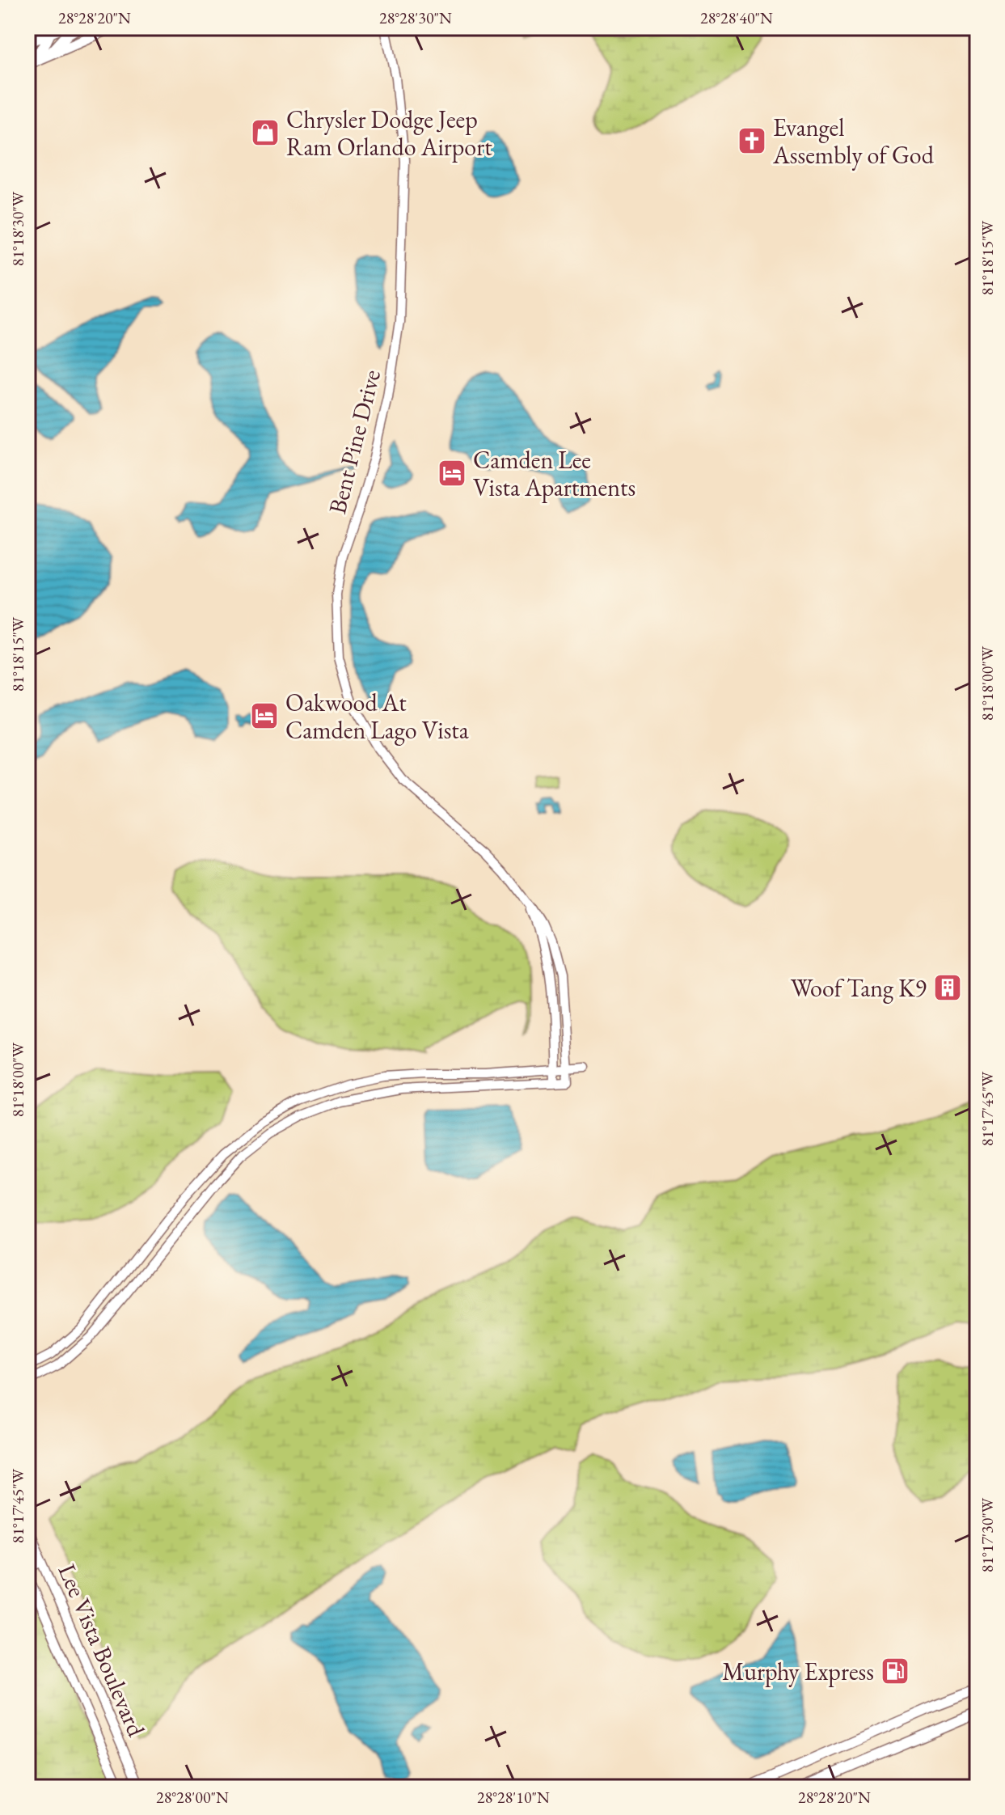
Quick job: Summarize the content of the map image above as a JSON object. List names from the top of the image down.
{
  "streets": {
    "street": ["Bent Pine Drive", "Lee Vista Boulevard"]
  },
  "places": {
    "shop": ["Chrysler Dodge Jeep Ram Orlando Airport"],
    "church": ["Evangel Assembly of God"],
    "hotel": ["Camden Lee Vista Apartments", "Oakwood At Camden Lago Vista"],
    "building": ["Woof Tang K9"],
    "fuel station": ["Murphy Express"]
  },
  "coordinates": [
    "28°28'20\"N",
    "28°28'30\"N",
    "28°28'40\"N",
    "81°18'30\"W",
    "81°18'15\"W",
    "81°18'00\"W",
    "81°17'45\"W",
    "81°17'30\"W",
    "28°28'00\"N",
    "28°28'10\"N"
  ]
}
